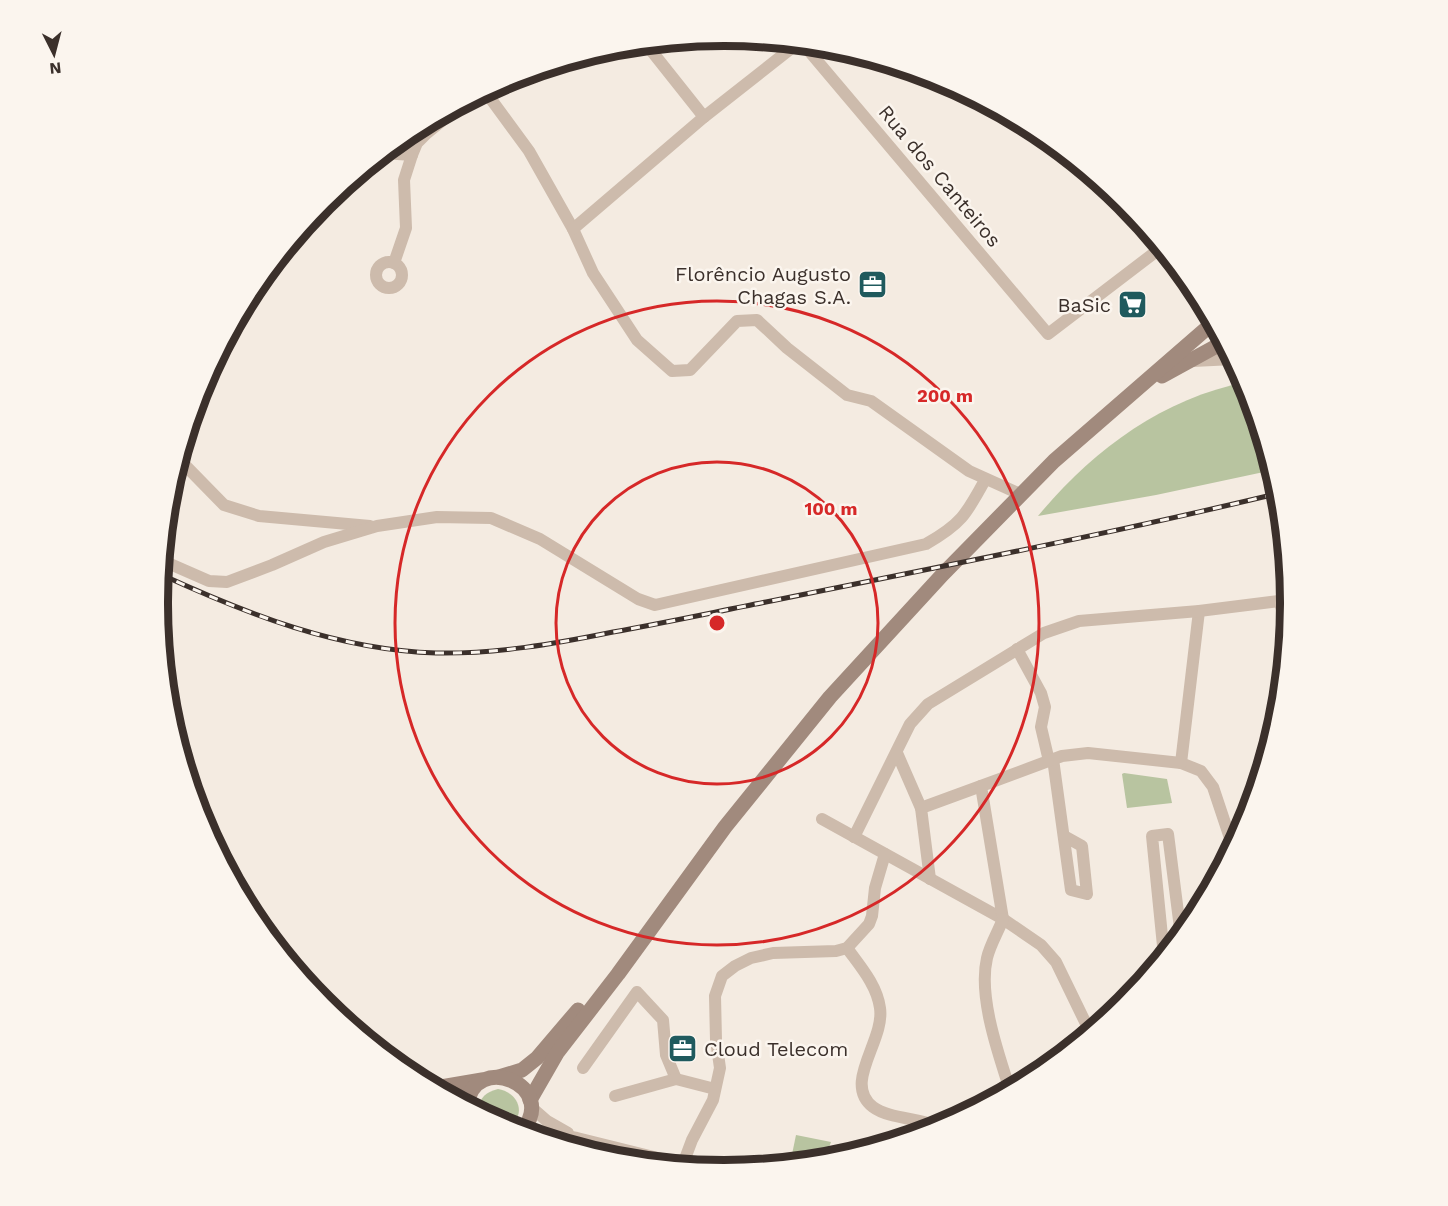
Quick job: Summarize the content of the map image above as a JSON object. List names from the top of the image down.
{
  "streets": {
    "street": ["Rua dos Canteiros"]
  },
  "places": {
    "office": ["Florêncio Augusto Chagas S.A.", "Cloud Telecom"],
    "supermarket": ["BaSic"]
  },
  "north": "bottom",
  "rings": ["200 m", "100 m"]
}
